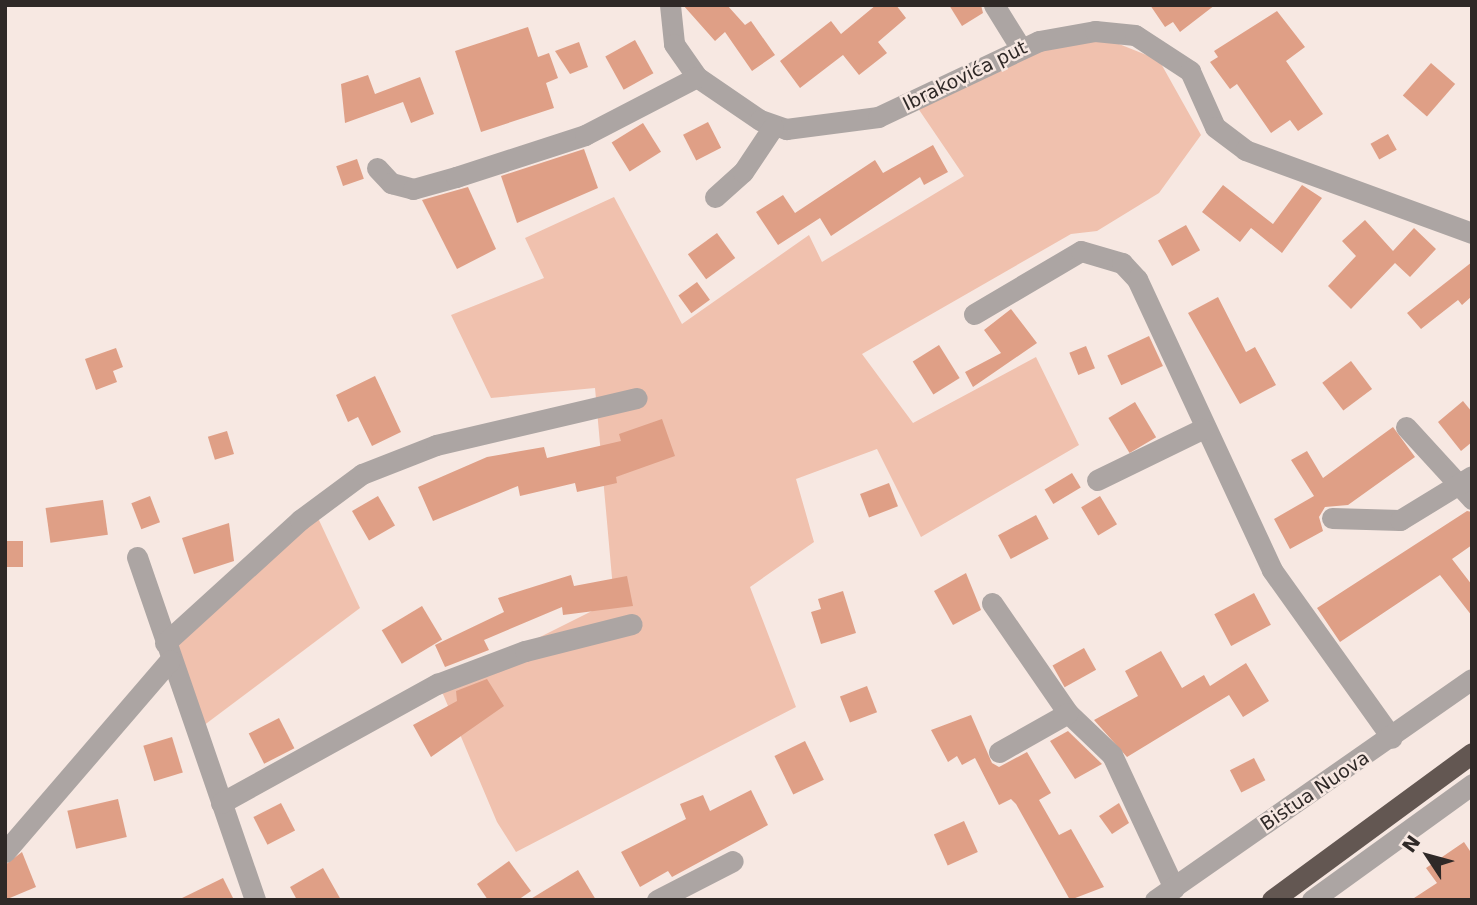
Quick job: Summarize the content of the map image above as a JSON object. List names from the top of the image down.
{
  "streets": {
    "street": ["Ibrakovića put", "Bistua Nuova"]
  },
  "north": "top left"
}
